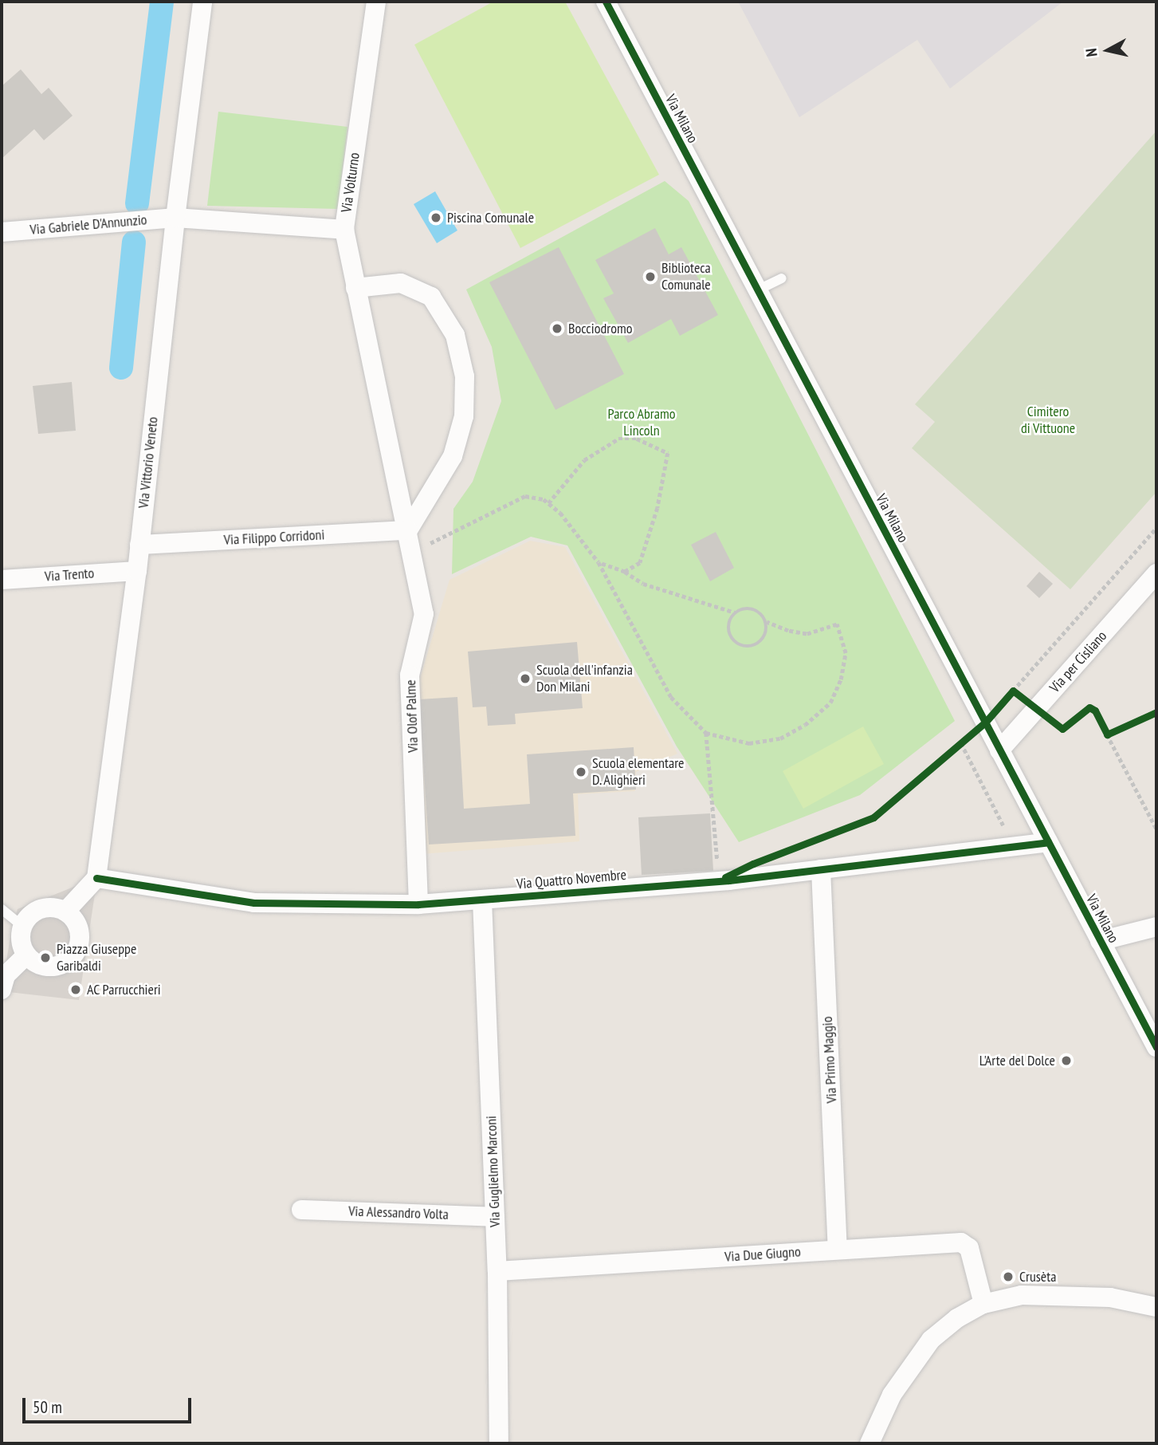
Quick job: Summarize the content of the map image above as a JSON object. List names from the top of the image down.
{
  "streets": {
    "street": [
      "Via Milano",
      "Via Volturno",
      "Via Gabriele D'Annunzio",
      "Via Vittorio Veneto",
      "Via Filippo Corridoni",
      "Via Trento",
      "Via per Cisliano",
      "Via Olof Palme",
      "Via Quattro Novembre",
      "Via Primo Maggio",
      "Via Guglielmo Marconi",
      "Via Alessandro Volta",
      "Via Due Giugno"
    ]
  },
  "crossings": [
    ["Via Milano", "Via per Cisliano"],
    ["Via Milano", "Via Quattro Novembre"],
    ["Via Volturno", "Via Gabriele D'Annunzio"],
    ["Via Volturno", "Via Vittorio Veneto"],
    ["Via Volturno", "Via Olof Palme"],
    ["Via Gabriele D'Annunzio", "Via Vittorio Veneto"],
    ["Via Vittorio Veneto", "Via Filippo Corridoni"],
    ["Via Vittorio Veneto", "Via Trento"],
    ["Via Vittorio Veneto", "Via Quattro Novembre"],
    ["Via Filippo Corridoni", "Via Olof Palme"],
    ["Via Olof Palme", "Via Quattro Novembre"],
    ["Via Quattro Novembre", "Via Primo Maggio"],
    ["Via Quattro Novembre", "Via Guglielmo Marconi"],
    ["Via Primo Maggio", "Via Due Giugno"],
    ["Via Guglielmo Marconi", "Via Alessandro Volta"],
    ["Via Guglielmo Marconi", "Via Due Giugno"]
  ],
  "parks": ["Cimitero di Vittuone", "Parco Abramo Lincoln"],
  "places": [
    "Piscina Comunale",
    "Biblioteca Comunale",
    "Bocciodromo",
    "Scuola dell'infanzia Don Milani",
    "Scuola elementare D. Alighieri",
    "Piazza Giuseppe Garibaldi",
    "AC Parrucchieri",
    "L'Arte del Dolce",
    "Crusèta"
  ],
  "scale_bar": "50 m",
  "north": "left"
}
